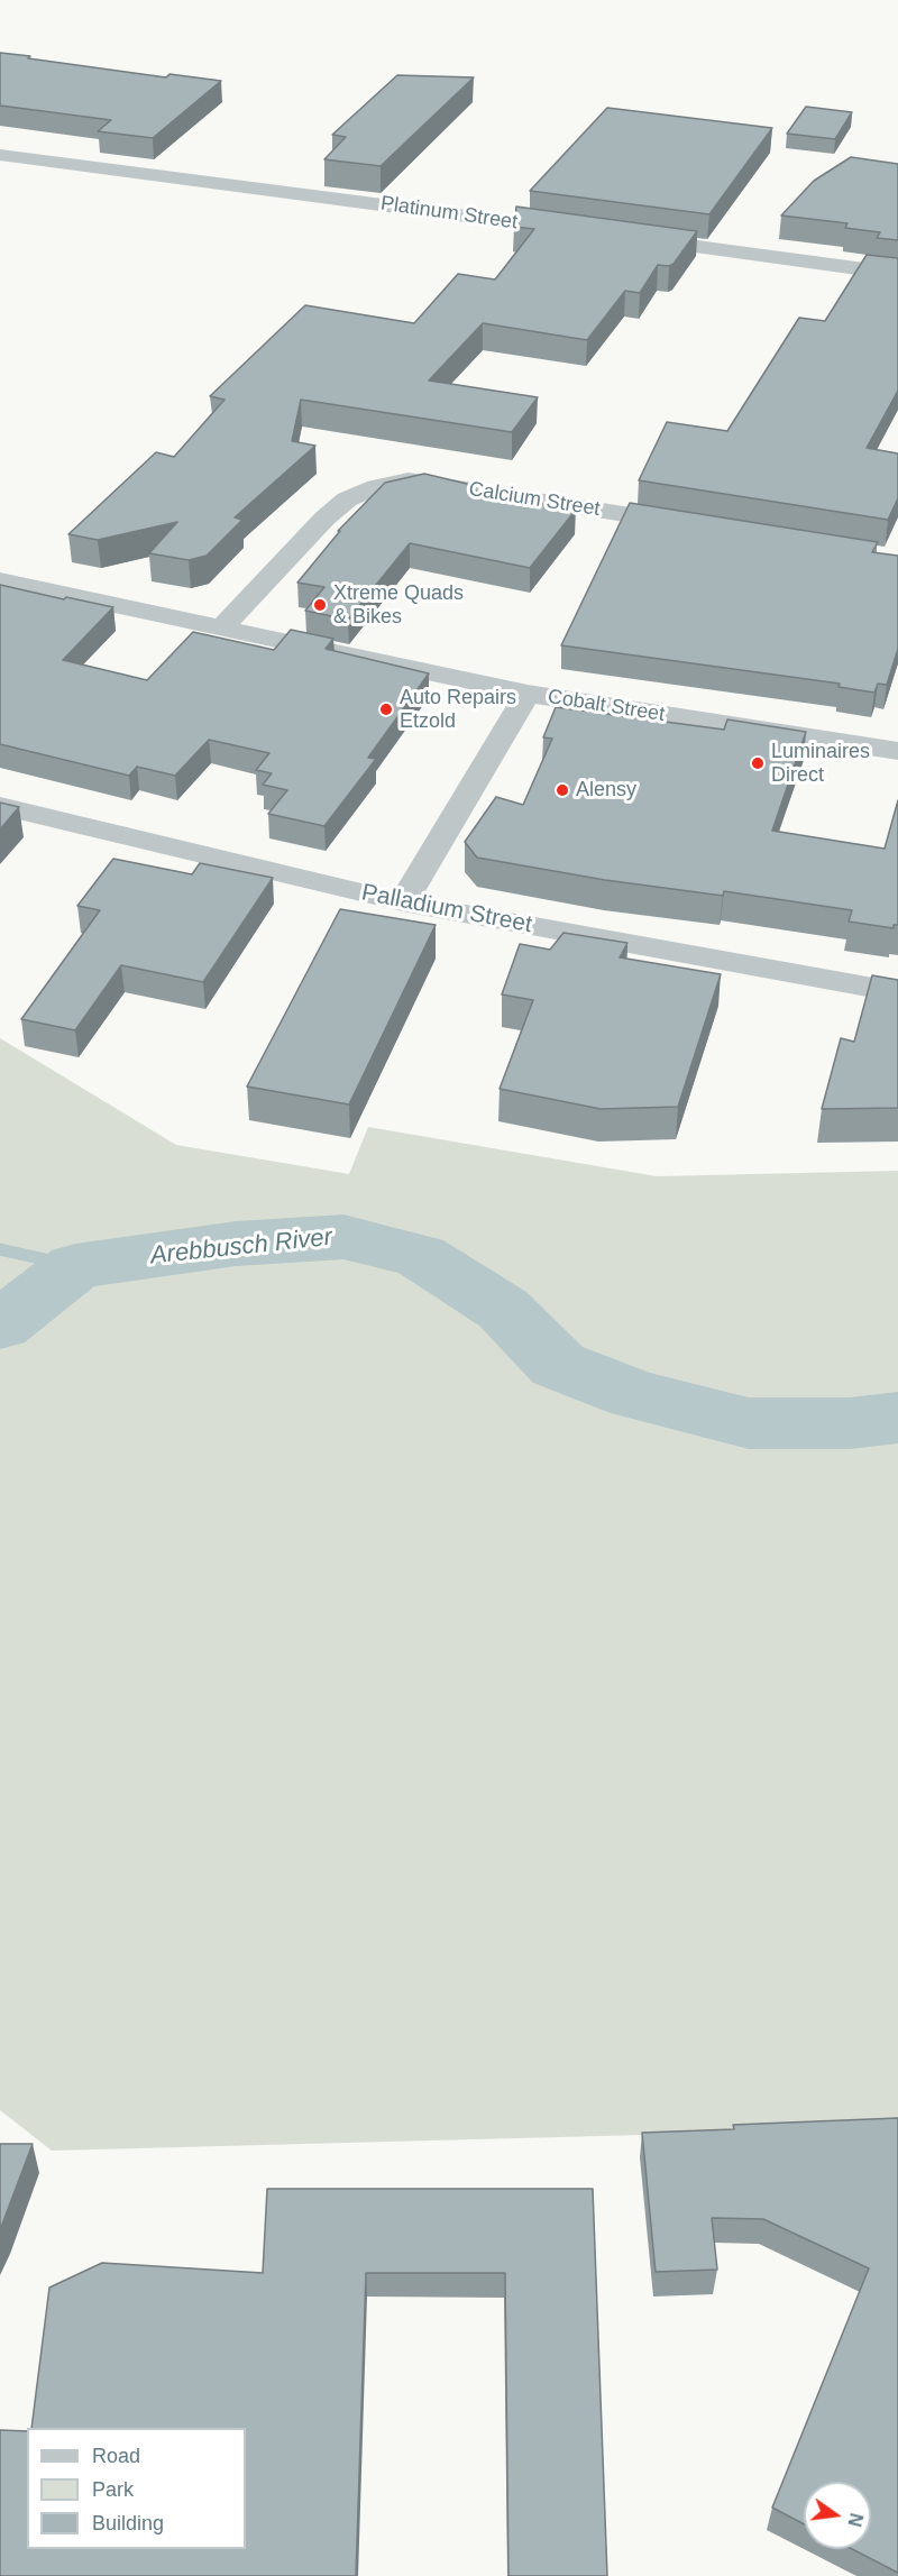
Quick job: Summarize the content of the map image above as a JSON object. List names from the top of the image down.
{
  "streets": {
    "street": [
      "Platinum Street",
      "Calcium Street",
      "Cobalt Street",
      "Palladium Street"
    ]
  },
  "crossings": [
    ["Calcium Street", "Cobalt Street"]
  ],
  "water": ["Arebbusch River"],
  "places": [
    "Xtreme Quads & Bikes",
    "Auto Repairs Etzold",
    "Luminaires Direct",
    "Alensy"
  ],
  "legend": ["Road", "Park", "Building"],
  "north": "right"
}
